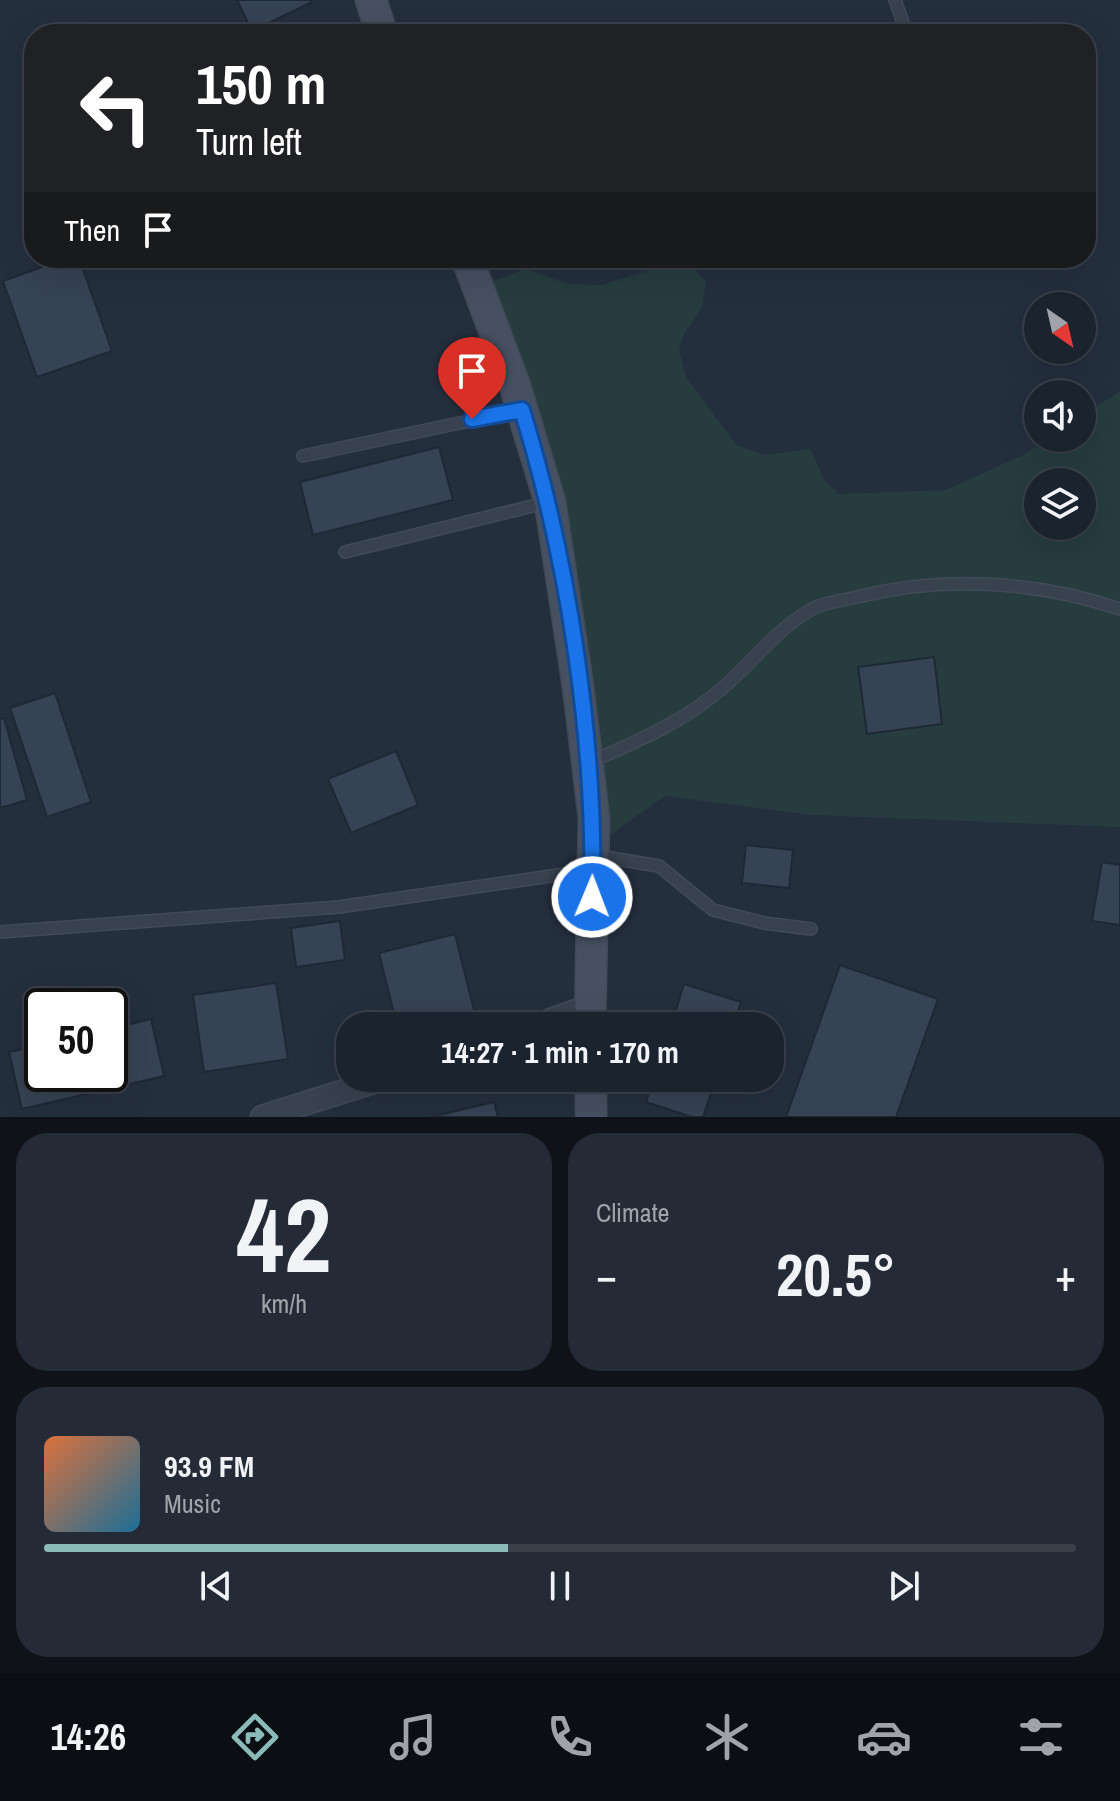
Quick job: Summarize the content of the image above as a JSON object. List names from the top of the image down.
{
  "north": "bottom right",
  "page": {
    "turn": ["150 m", "Turn left"],
    "then": "Then",
    "limit": "50",
    "trip": "14:27 · 1 min · 170 m",
    "tile": [
      ["42", "km/h"],
      "Climate"
    ],
    "heat": ["−", "20.5°", "+"],
    "song": ["93.9 FM", "Music"],
    "tabs": "14:26"
  }
}
